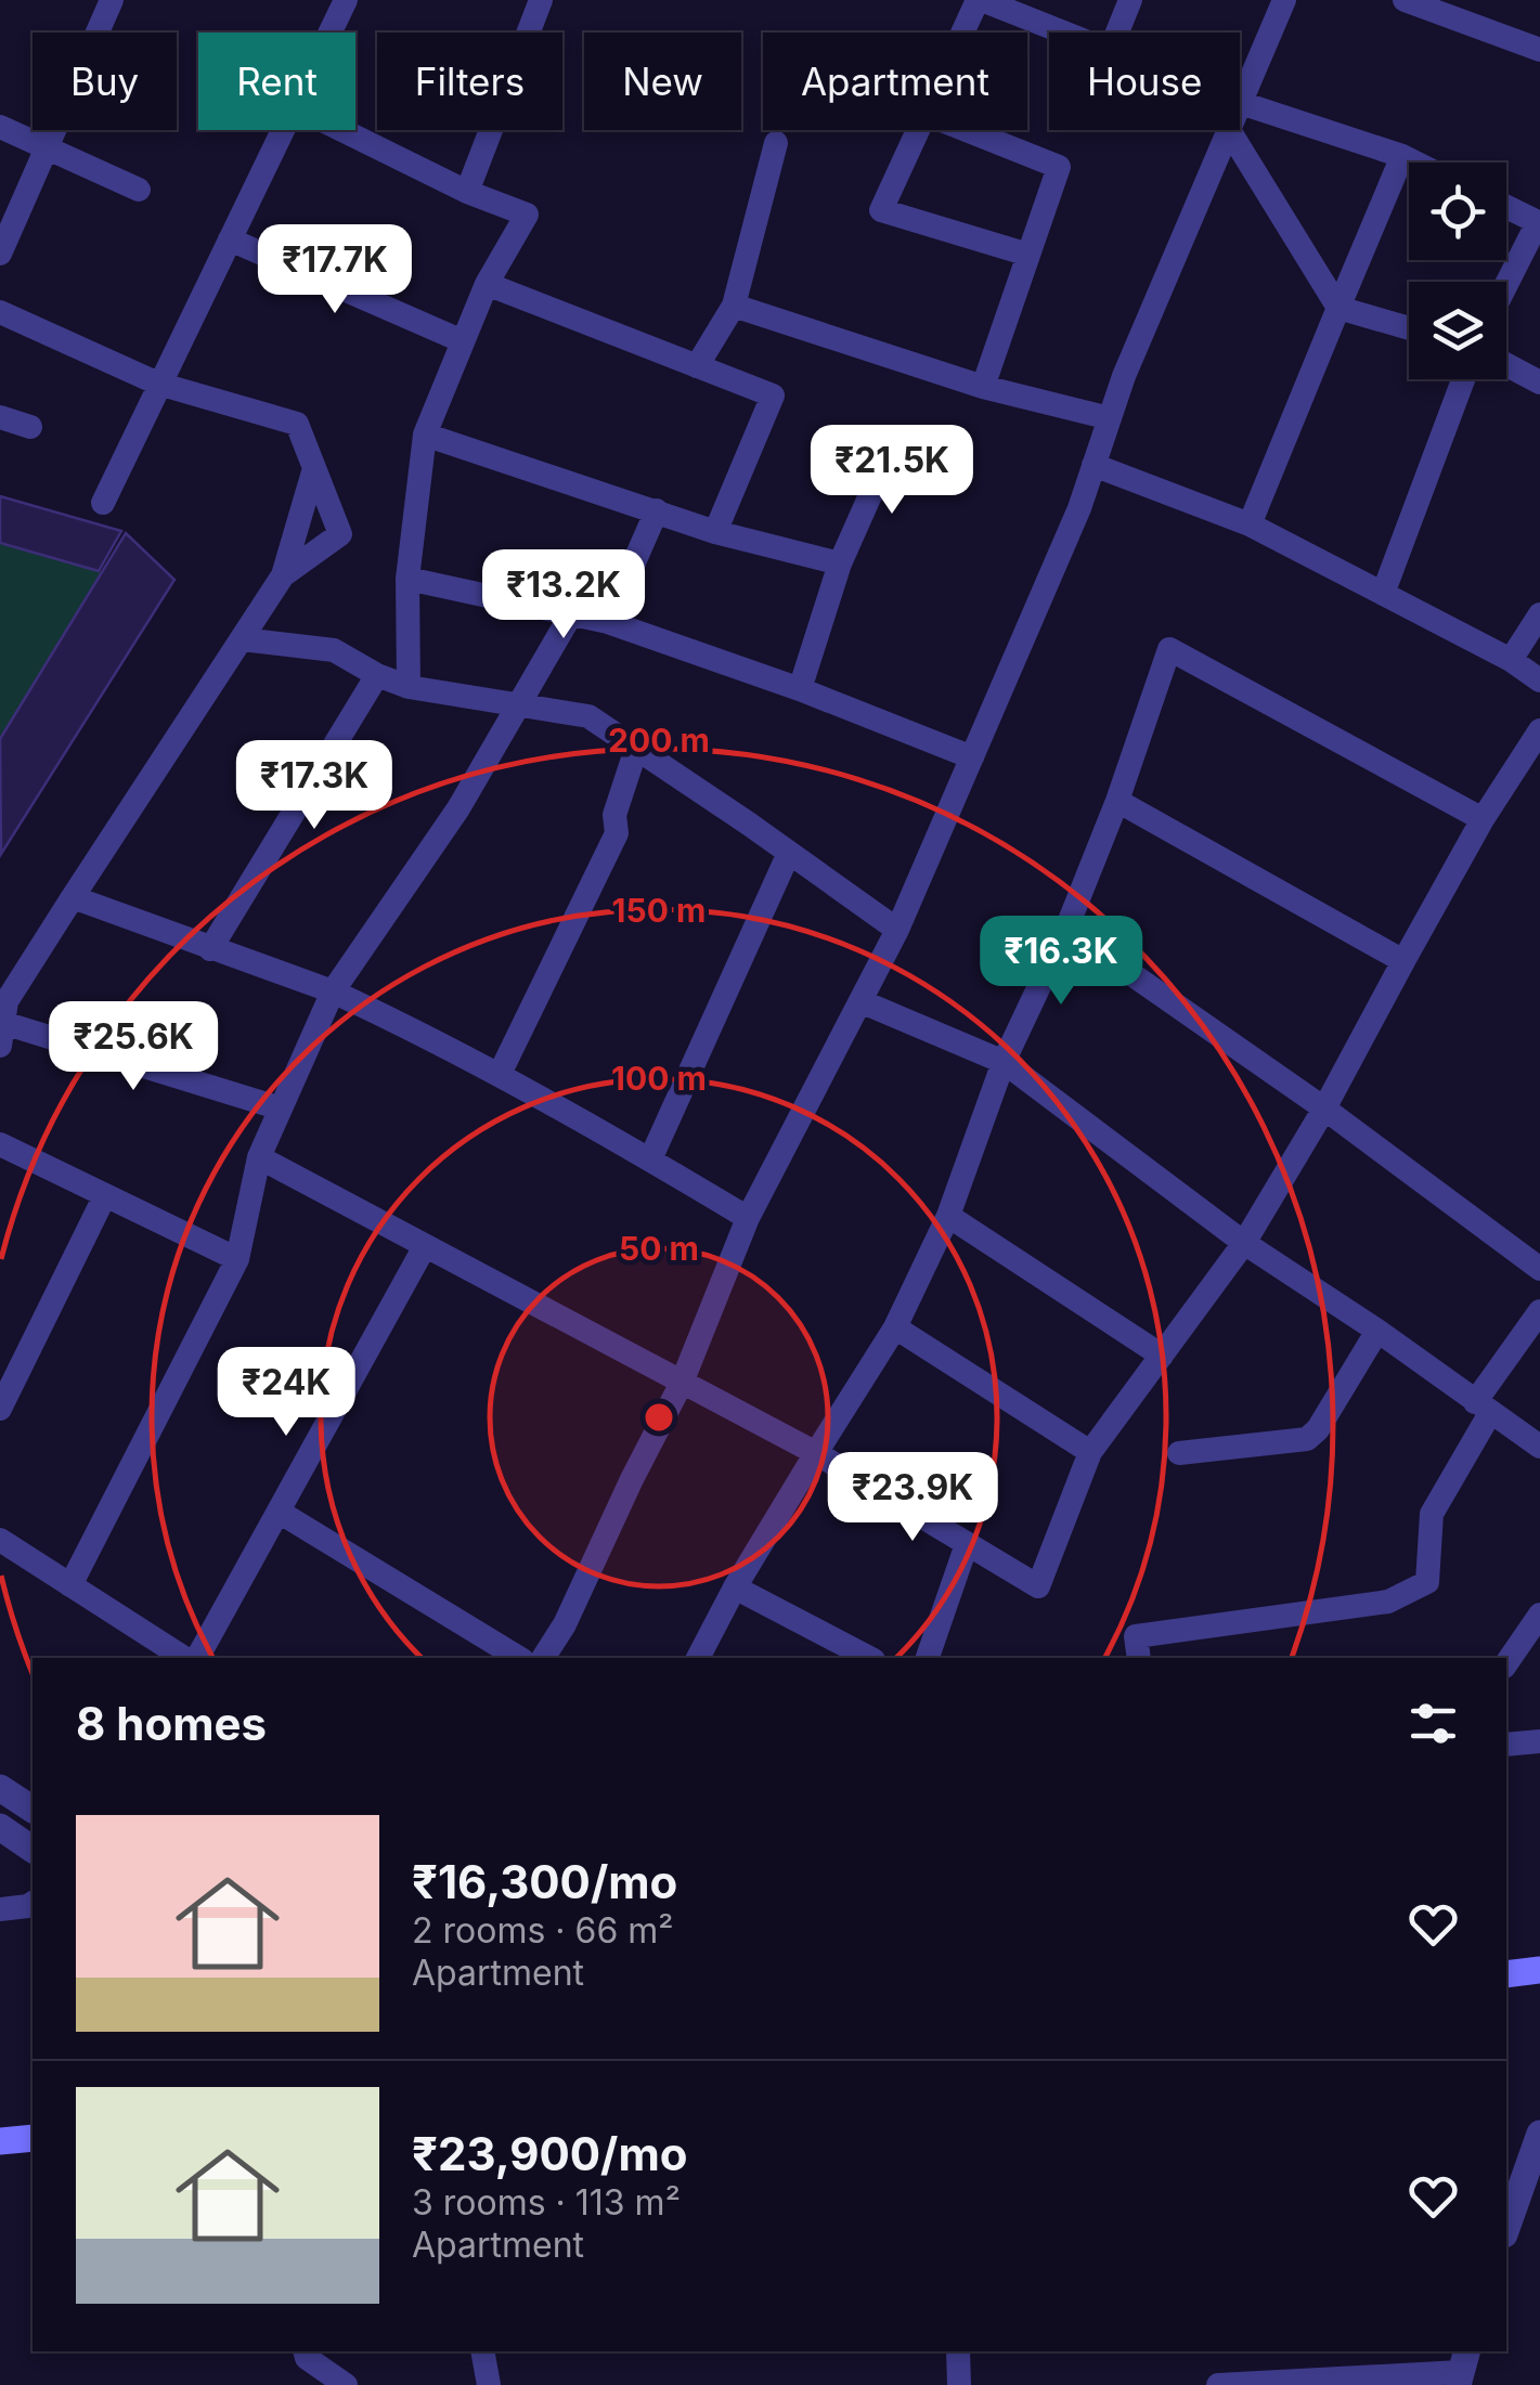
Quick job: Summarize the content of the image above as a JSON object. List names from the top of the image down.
{
  "page": {
    "chip": [
      "Buy",
      "Rent",
      "Filters",
      "New",
      "Apartment",
      "House"
    ],
    "price": [
      "₹17.7K",
      "₹21.5K",
      "₹13.2K",
      "₹17.3K",
      "₹16.3K",
      "₹25.6K",
      "₹24K",
      "₹23.9K"
    ],
    "heading": "8 homes",
    "list": [
      {
        "name": "₹16,300/mo",
        "note": "2 rooms · 66 m² · Apartment"
      },
      {
        "name": "₹23,900/mo",
        "note": "3 rooms · 113 m² · Apartment"
      }
    ]
  },
  "rings": [
    "200 m",
    "150 m",
    "100 m",
    "50 m"
  ]
}
